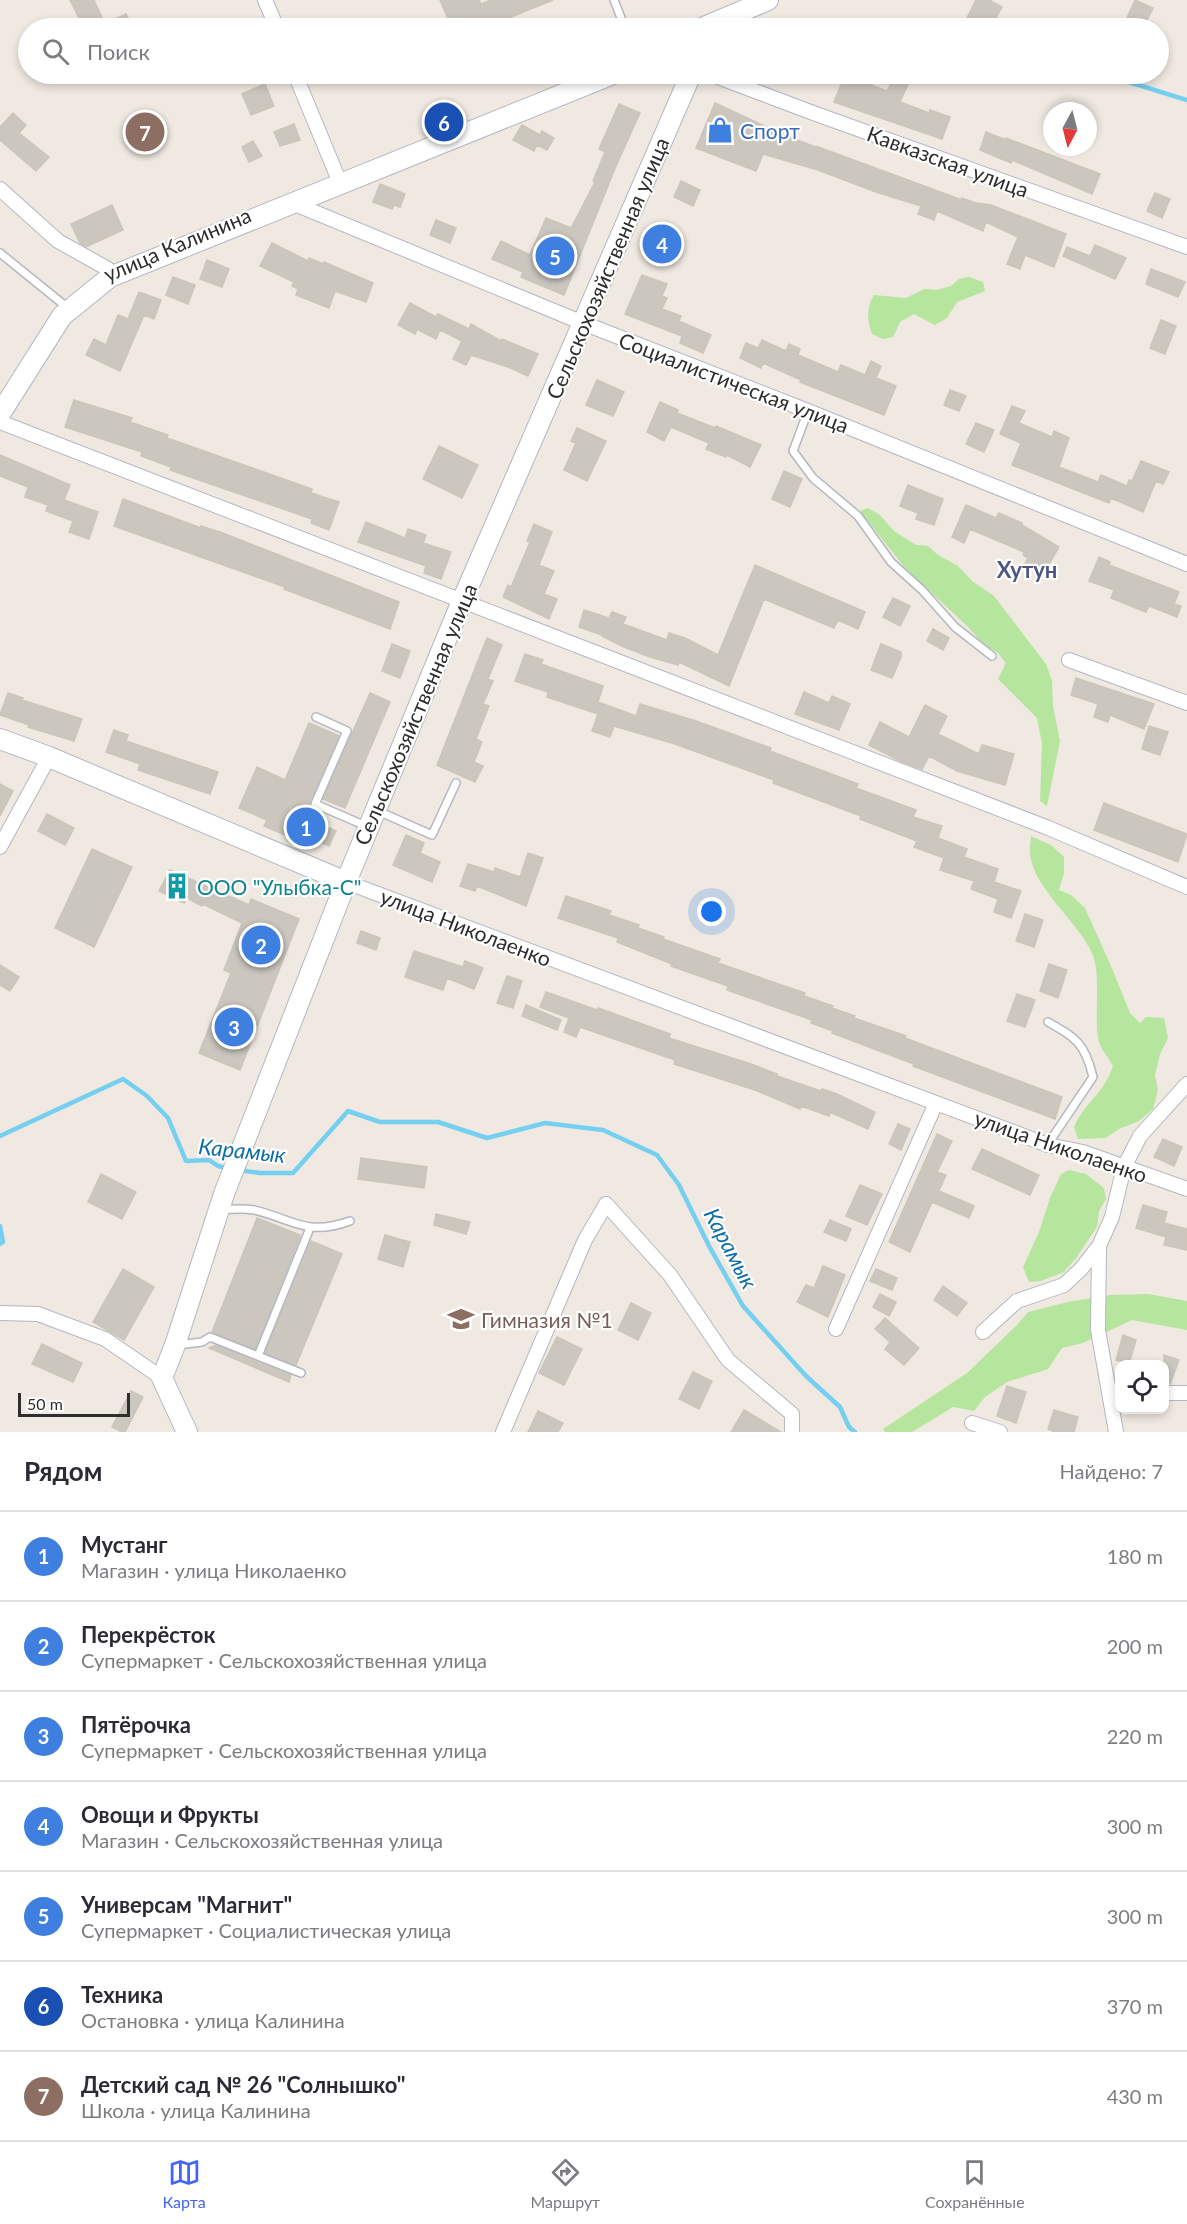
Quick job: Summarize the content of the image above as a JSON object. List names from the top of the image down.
{
  "streets": {
    "main road": ["улица Калинина", "Сельскохозяйственная улица", "улица Николаенко"],
    "street": ["Кавказская улица", "Социалистическая улица"]
  },
  "crossings": [
    ["улица Калинина", "Социалистическая улица"],
    ["Сельскохозяйственная улица", "Социалистическая улица"],
    ["Сельскохозяйственная улица", "улица Николаенко"]
  ],
  "districts": ["Хутун"],
  "water": ["Карамык"],
  "places": {
    "shop": ["Спорт"],
    "building": ["ООО \"Улыбка-С\""],
    "school or university": ["Гимназия №1"]
  },
  "scale_bar": "50 m",
  "north": "bottom",
  "page": {
    "search": "Поиск",
    "pins": [
      "6",
      "7",
      "4",
      "5",
      "1",
      "2",
      "3"
    ],
    "scale": "50 m",
    "heading": ["Рядом", "Найдено: 7"],
    "list": [
      {
        "mark": "1",
        "name": "Мустанг",
        "note": "Магазин · улица Николаенко",
        "value": "180 m"
      },
      {
        "mark": "2",
        "name": "Перекрёсток",
        "note": "Супермаркет · Сельскохозяйственная улица",
        "value": "200 m"
      },
      {
        "mark": "3",
        "name": "Пятёрочка",
        "note": "Супермаркет · Сельскохозяйственная улица",
        "value": "220 m"
      },
      {
        "mark": "4",
        "name": "Овощи и Фрукты",
        "note": "Магазин · Сельскохозяйственная улица",
        "value": "300 m"
      },
      {
        "mark": "5",
        "name": "Универсам \"Магнит\"",
        "note": "Супермаркет · Социалистическая улица",
        "value": "300 m"
      },
      {
        "mark": "6",
        "name": "Техника",
        "note": "Остановка · улица Калинина",
        "value": "370 m"
      },
      {
        "mark": "7",
        "name": "Детский сад № 26 \"Солнышко\"",
        "note": "Школа · улица Калинина",
        "value": "430 m"
      }
    ],
    "nav": ["Карта", "Маршрут", "Сохранённые"]
  }
}
